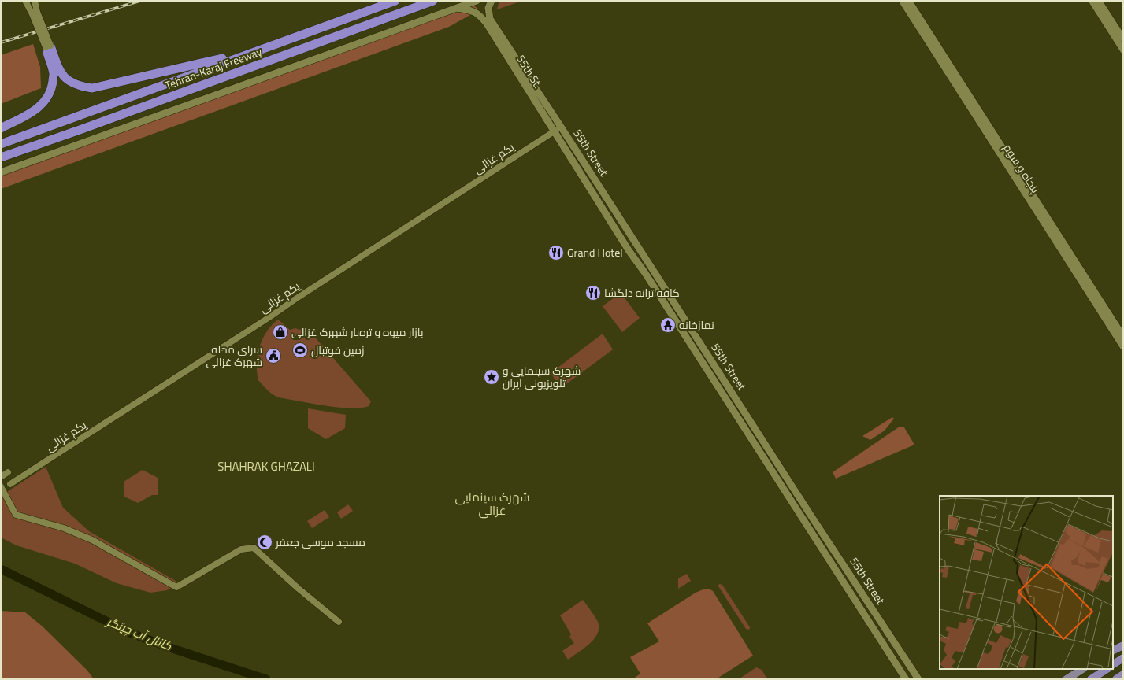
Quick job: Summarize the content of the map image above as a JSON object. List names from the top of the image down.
{
  "streets": {
    "highway": ["Tehran-Karaj Freeway"],
    "main road": ["55th St.", "55th Street"],
    "street": ["یکم غزالی", "پنجاه و سوم"]
  },
  "crossings": [
    ["55th St.", "55th Street"],
    ["55th St.", "یکم غزالی"],
    ["55th Street", "یکم غزالی"]
  ],
  "districts": ["SHAHRAK GHAZALI", "شهرک سینمایی غزالی"],
  "water": ["کانال آب چیتگر"],
  "places": {
    "restaurant": ["Grand Hotel", "کافه ترانه دلگشا"],
    "temple": ["نمازخانه"],
    "shop": ["بازار میوه و تره‌بار شهرک غزالی"],
    "sports": ["زمین فوتبال"],
    "public building": ["سرای محله شهرک غزالی"],
    "place": ["شهرک سینمایی و تلویزیونی ایران"],
    "mosque": ["مسجد موسی جعفر"]
  }
}
